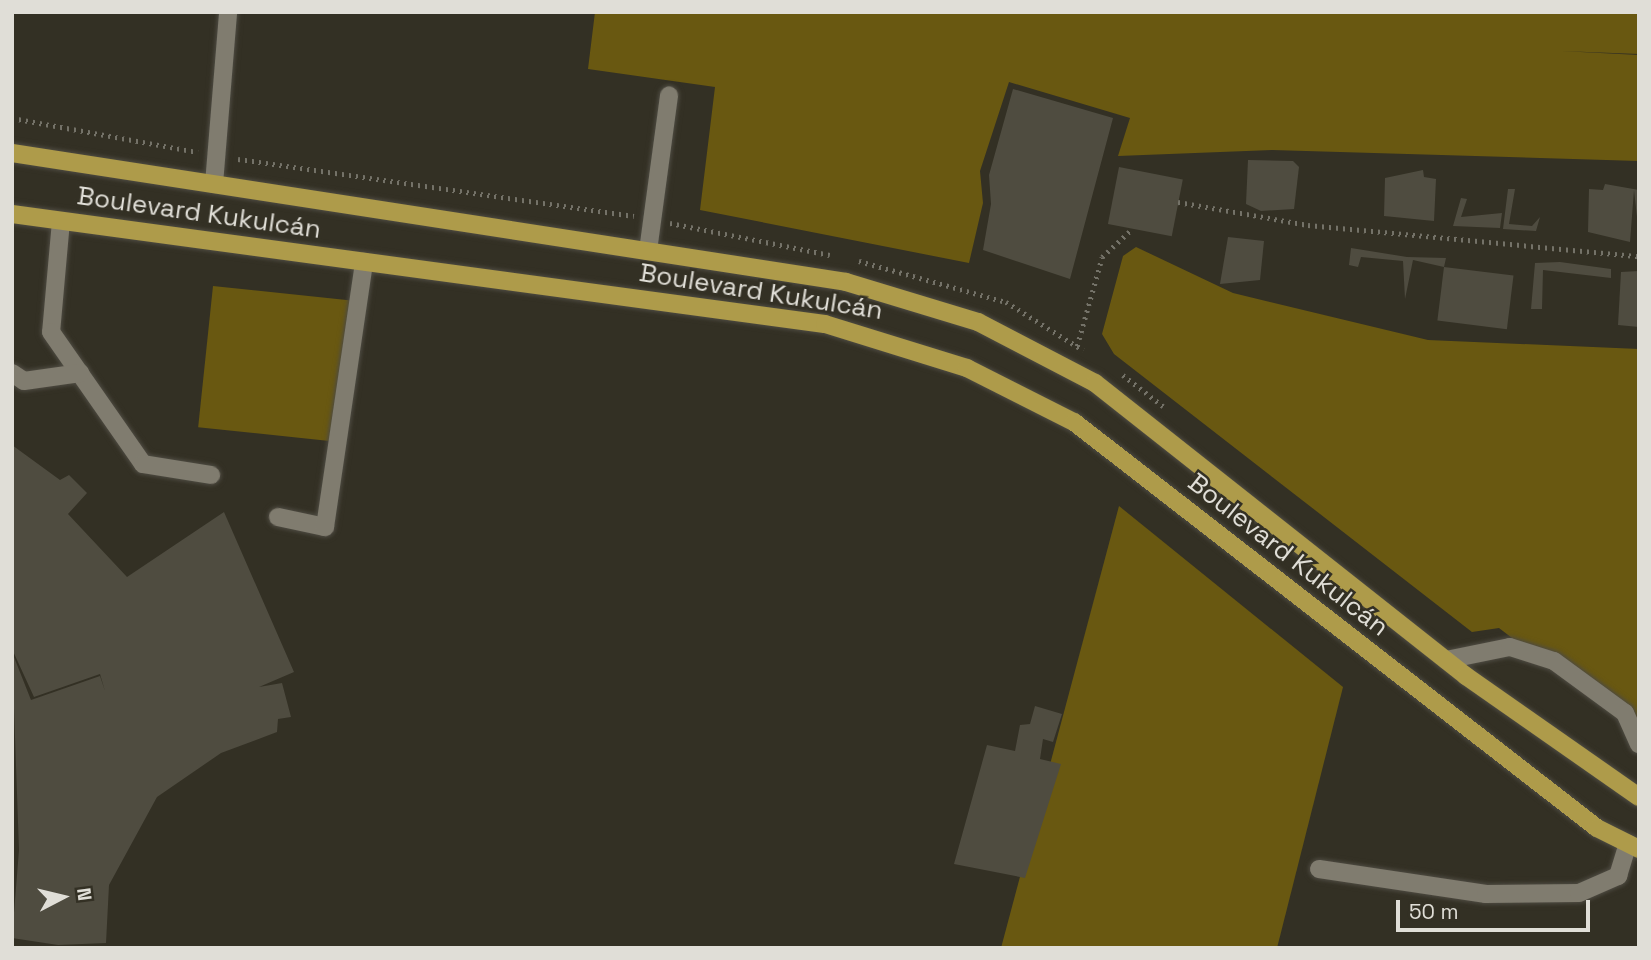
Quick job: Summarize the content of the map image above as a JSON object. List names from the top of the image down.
{
  "streets": {
    "main road": ["Boulevard Kukulcán"]
  },
  "scale_bar": "50 m",
  "north": "right"
}
